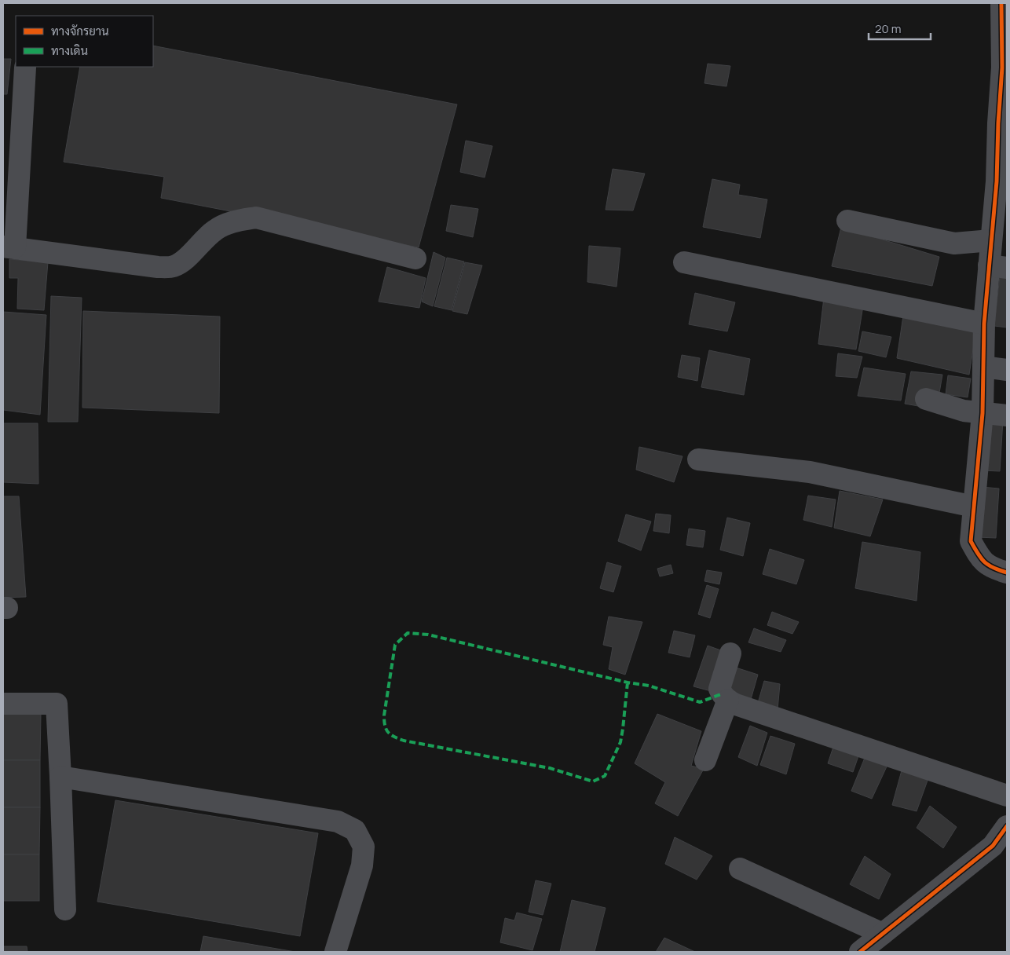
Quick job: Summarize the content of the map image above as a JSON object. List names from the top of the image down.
{
  "legend": ["ทางจักรยาน", "ทางเดิน"],
  "scale_bar": "20 m"
}
